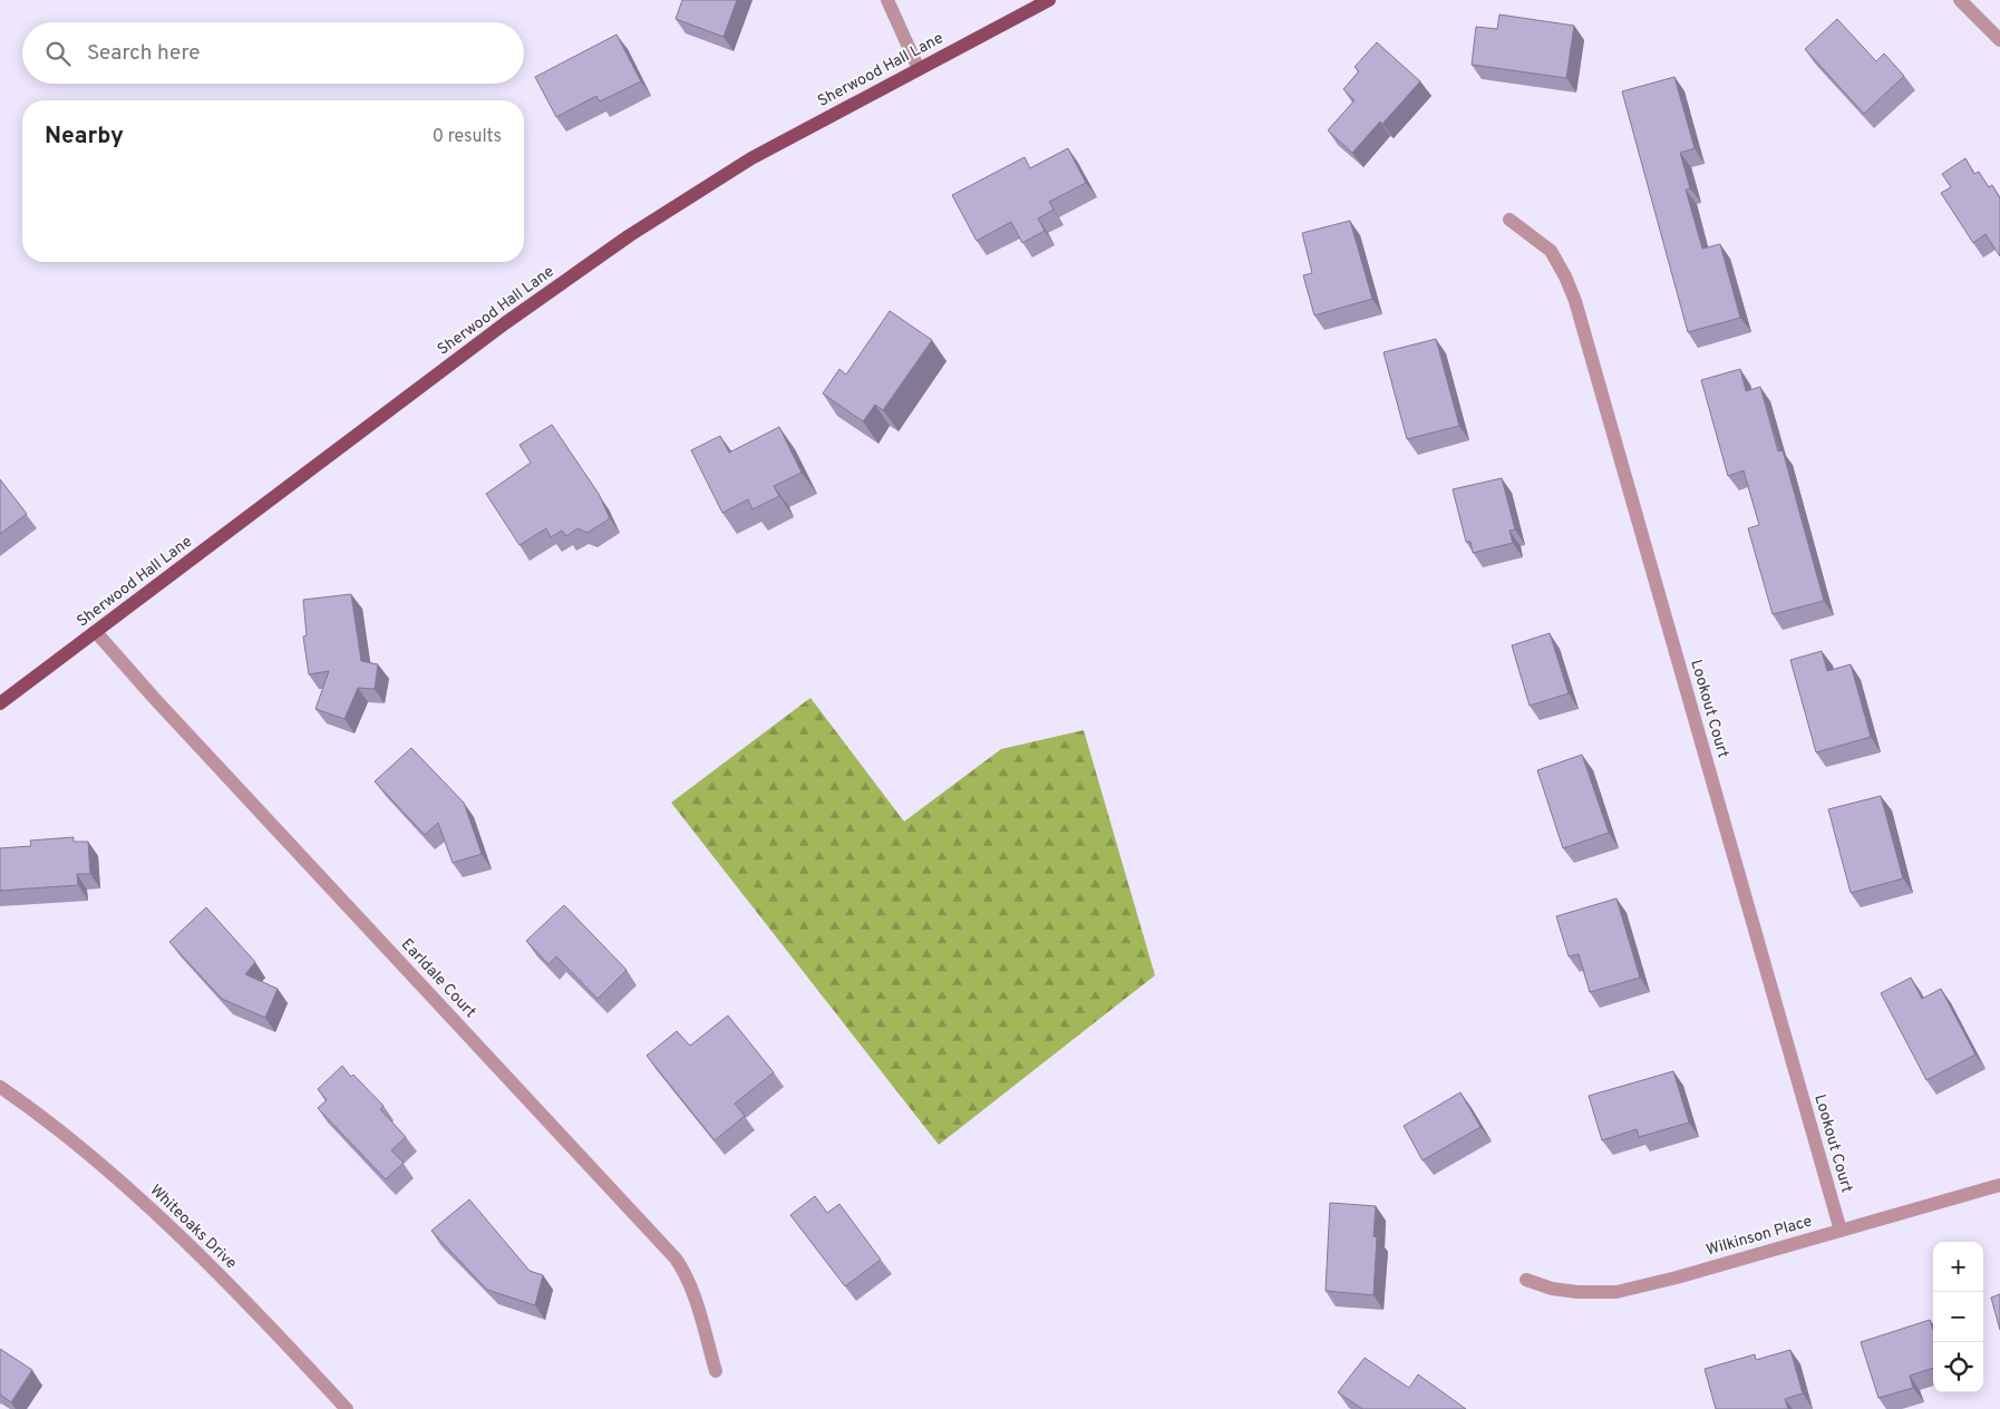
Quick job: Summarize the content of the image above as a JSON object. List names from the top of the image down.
{
  "streets": {
    "main road": ["Sherwood Hall Lane"],
    "street": [
      "Lookout Court",
      "Earldale Court",
      "Whiteoaks Drive",
      "Wilkinson Place"
    ]
  },
  "crossings": [
    ["Sherwood Hall Lane", "Earldale Court"],
    ["Lookout Court", "Wilkinson Place"]
  ],
  "page": {
    "search": "Search here",
    "heading": ["Nearby", "0 results"],
    "map_buttons": ["+", "−"]
  }
}
